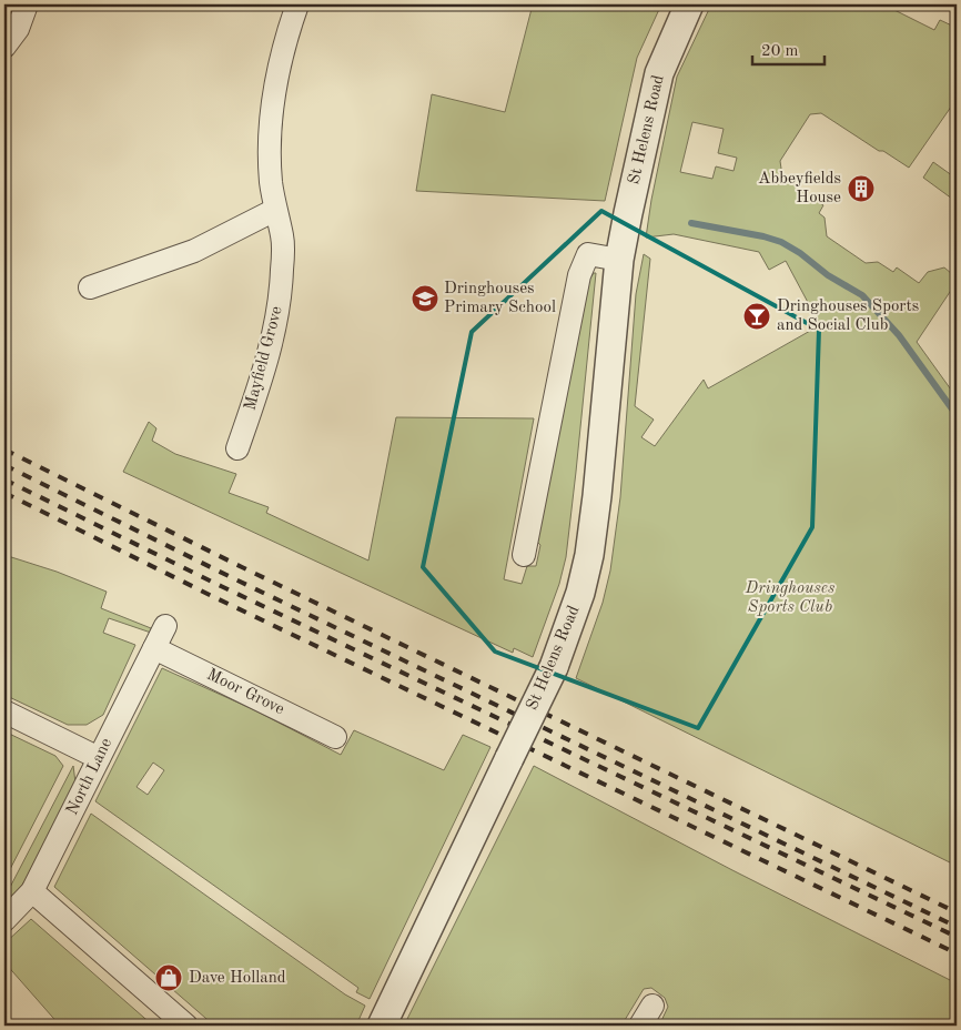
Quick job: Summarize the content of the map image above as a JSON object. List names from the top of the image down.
{
  "streets": {
    "street": [
      "St Helens Road",
      "Mayfield Grove",
      "Moor Grove",
      "North Lane"
    ]
  },
  "crossings": [
    ["Moor Grove", "North Lane"]
  ],
  "parks": ["Dringhouses Sports Club"],
  "places": {
    "building": ["Abbeyfields House"],
    "school or university": ["Dringhouses Primary School"],
    "bar": ["Dringhouses Sports and Social Club"],
    "shop": ["Dave Holland"]
  },
  "scale_bar": "20 m"
}
